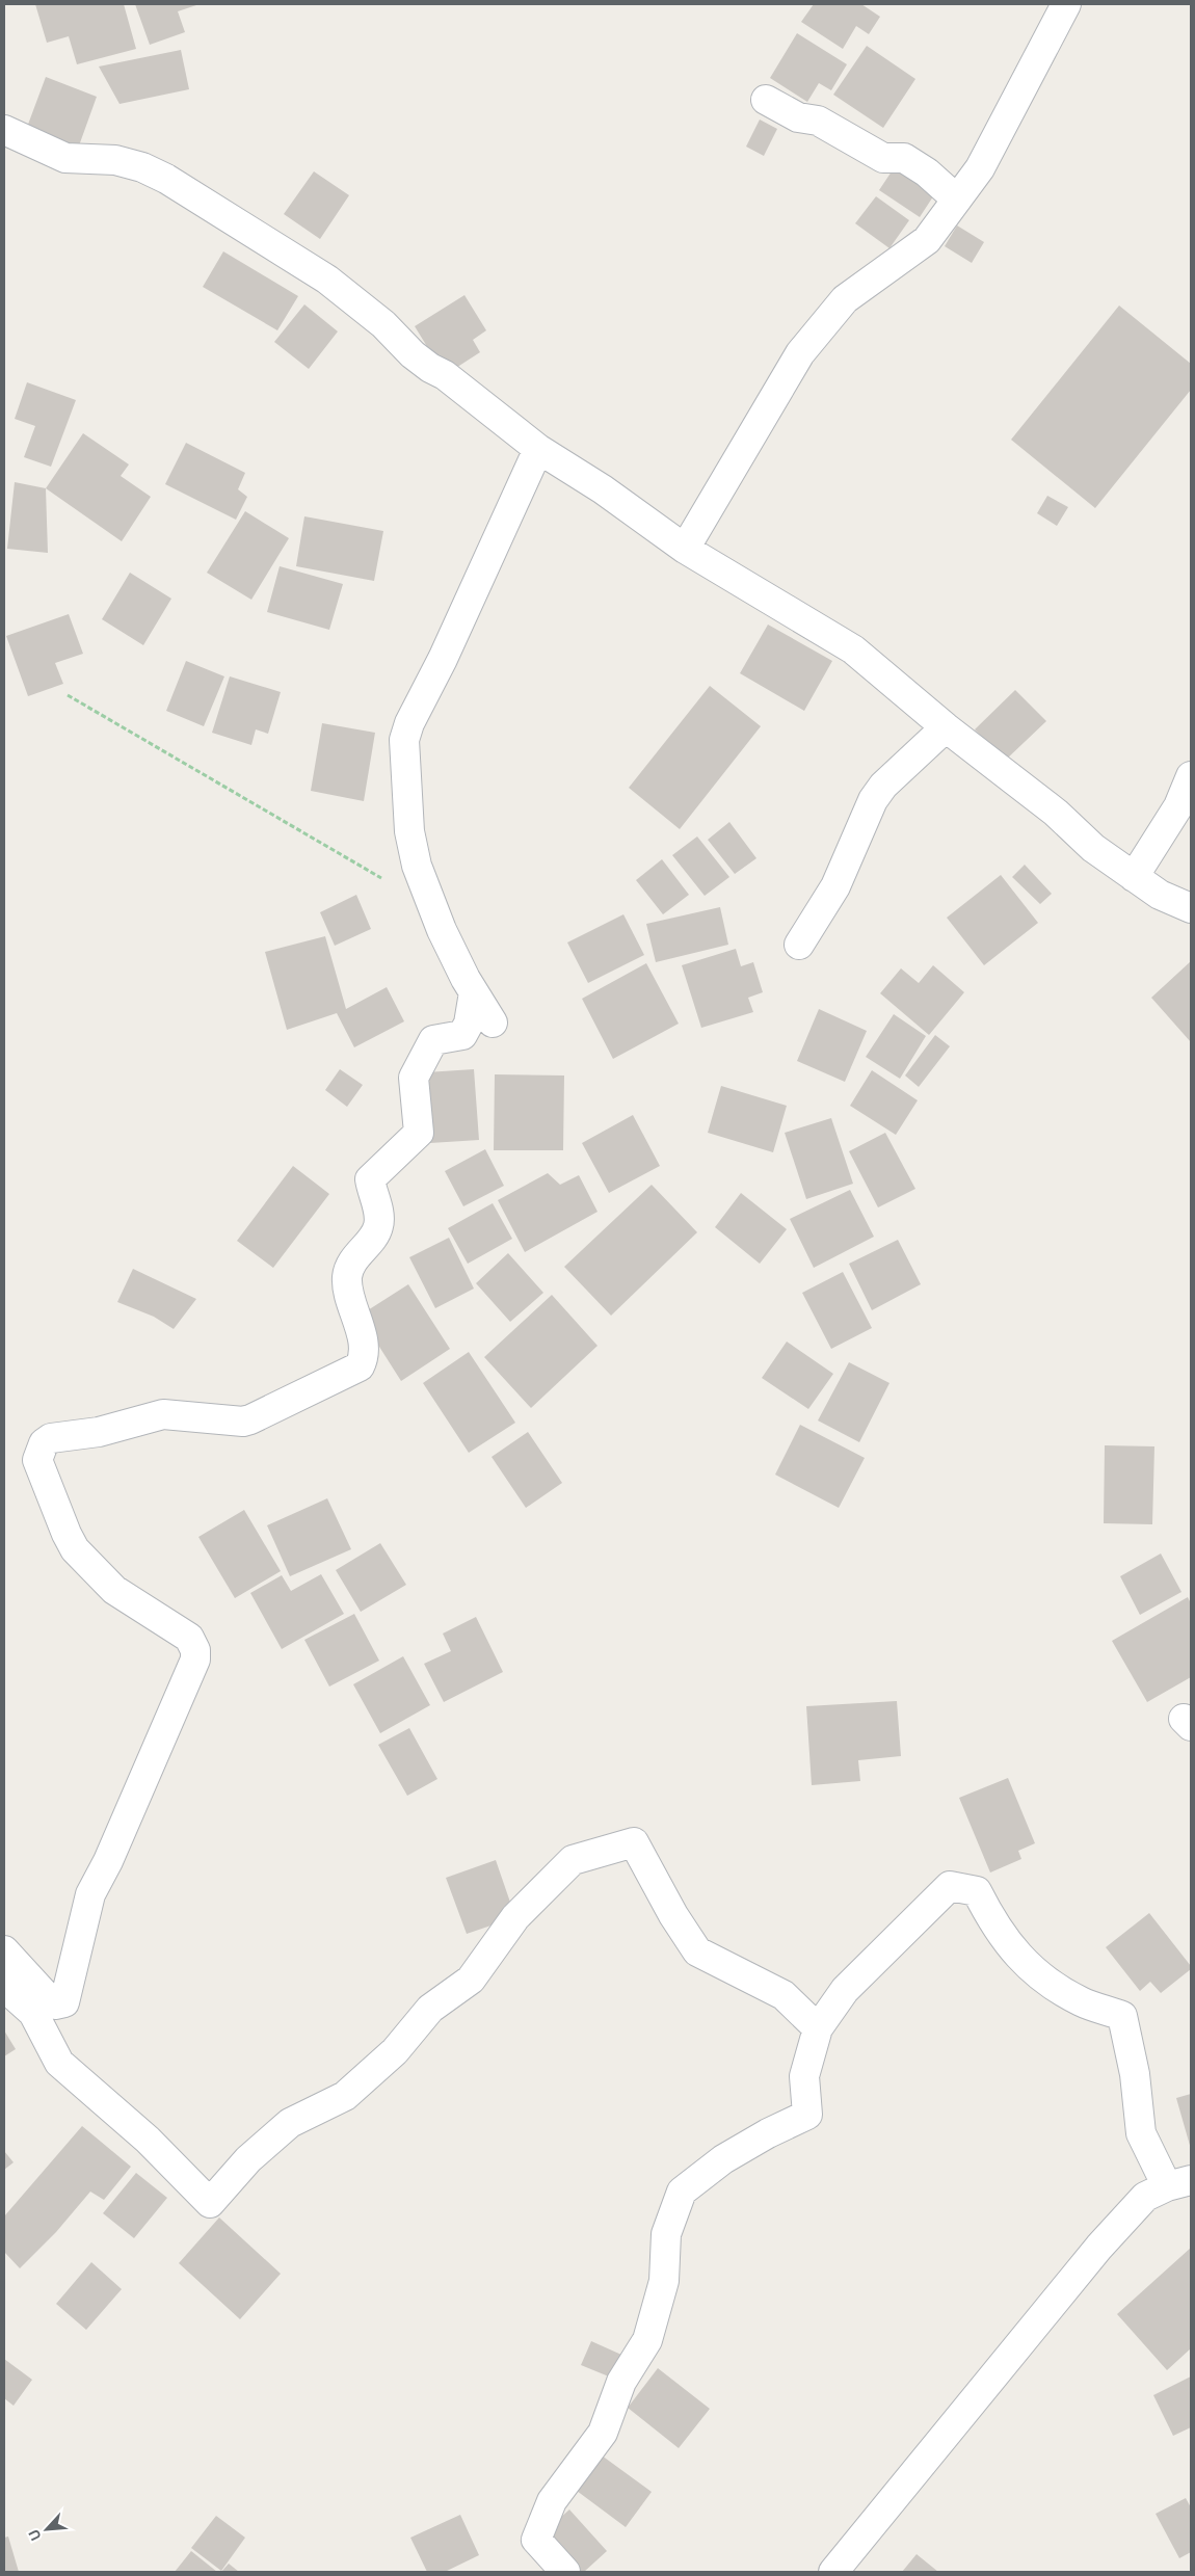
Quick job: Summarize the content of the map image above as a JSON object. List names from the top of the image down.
{
  "north": "bottom left"
}
